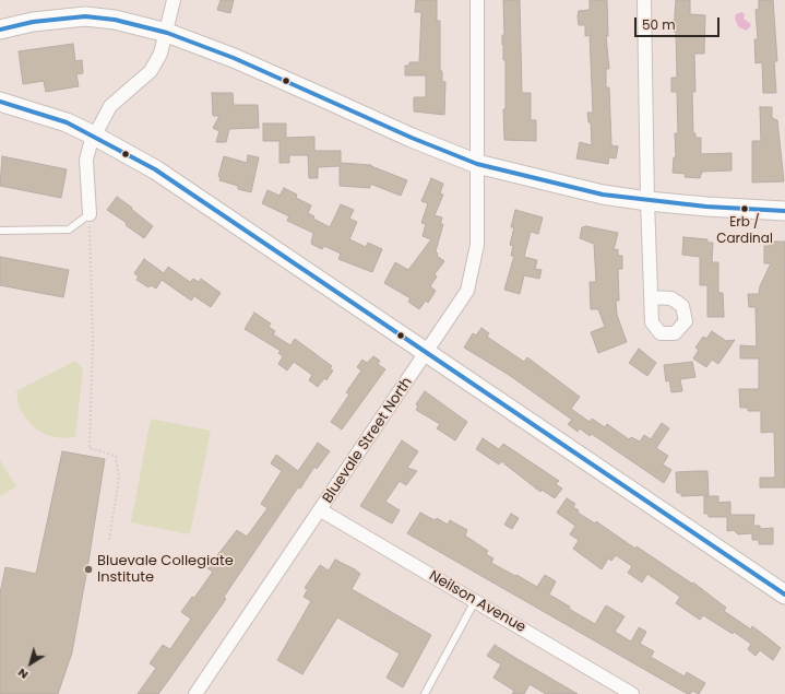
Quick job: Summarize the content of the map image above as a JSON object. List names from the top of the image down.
{
  "streets": {
    "street": ["Bluevale Street North", "Neilson Avenue"]
  },
  "crossings": [
    ["Bluevale Street North", "Neilson Avenue"]
  ],
  "places": ["Erb / Cardinal", "Bluevale Collegiate Institute"],
  "scale_bar": "50 m",
  "north": "bottom left"
}
